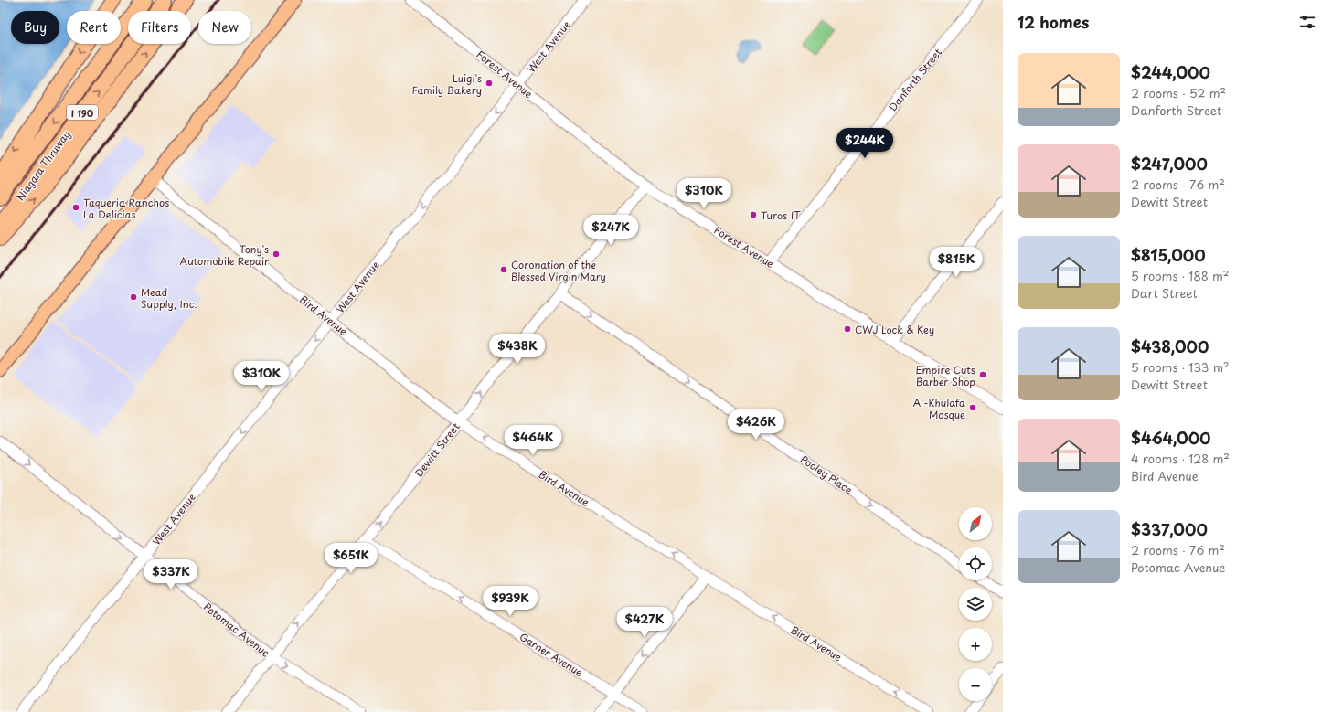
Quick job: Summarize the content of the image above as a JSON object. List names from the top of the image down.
{
  "streets": {
    "highway": ["I 190", "Niagara Thruway"],
    "street": [
      "West Avenue",
      "Forest Avenue",
      "Danforth Street",
      "Bird Avenue",
      "Dewitt Street",
      "Pooley Place",
      "Potomac Avenue",
      "Garner Avenue"
    ]
  },
  "crossings": [
    ["West Avenue", "Forest Avenue"],
    ["West Avenue", "Bird Avenue"],
    ["West Avenue", "Potomac Avenue"],
    ["Forest Avenue", "Danforth Street"],
    ["Forest Avenue", "Dewitt Street"],
    ["Bird Avenue", "Dewitt Street"],
    ["Dewitt Street", "Pooley Place"],
    ["Dewitt Street", "Potomac Avenue"],
    ["Dewitt Street", "Garner Avenue"]
  ],
  "one_way": [
    "West Avenue",
    "Bird Avenue",
    "Dewitt Street",
    "Pooley Place",
    "Potomac Avenue",
    "Garner Avenue"
  ],
  "places": [
    "Luigi's Family Bakery",
    "Taqueria Ranchos La Delicias",
    "Turos IT",
    "Tony's Automobile Repair",
    "Coronation of the Blessed Virgin Mary",
    "Mead Supply, Inc.",
    "CWJ Lock & Key",
    "Empire Cuts Barber Shop",
    "Al-Khulafa Mosque"
  ],
  "north": "top right",
  "page": {
    "heading": "12 homes",
    "chip": [
      "Buy",
      "Rent",
      "Filters",
      "New"
    ],
    "list": [
      {
        "name": "$244,000",
        "note": "2 rooms · 52 m² · Danforth Street"
      },
      {
        "name": "$247,000",
        "note": "2 rooms · 76 m² · Dewitt Street"
      },
      {
        "name": "$815,000",
        "note": "5 rooms · 188 m² · Dart Street"
      },
      {
        "name": "$438,000",
        "note": "5 rooms · 133 m² · Dewitt Street"
      },
      {
        "name": "$464,000",
        "note": "4 rooms · 128 m² · Bird Avenue"
      },
      {
        "name": "$337,000",
        "note": "2 rooms · 76 m² · Potomac Avenue"
      }
    ],
    "price": [
      "$244K",
      "$310K",
      "$247K",
      "$815K",
      "$438K",
      "$310K",
      "$426K",
      "$464K",
      "$651K",
      "$337K",
      "$939K",
      "$427K"
    ],
    "map_buttons": ["+", "−"]
  }
}
